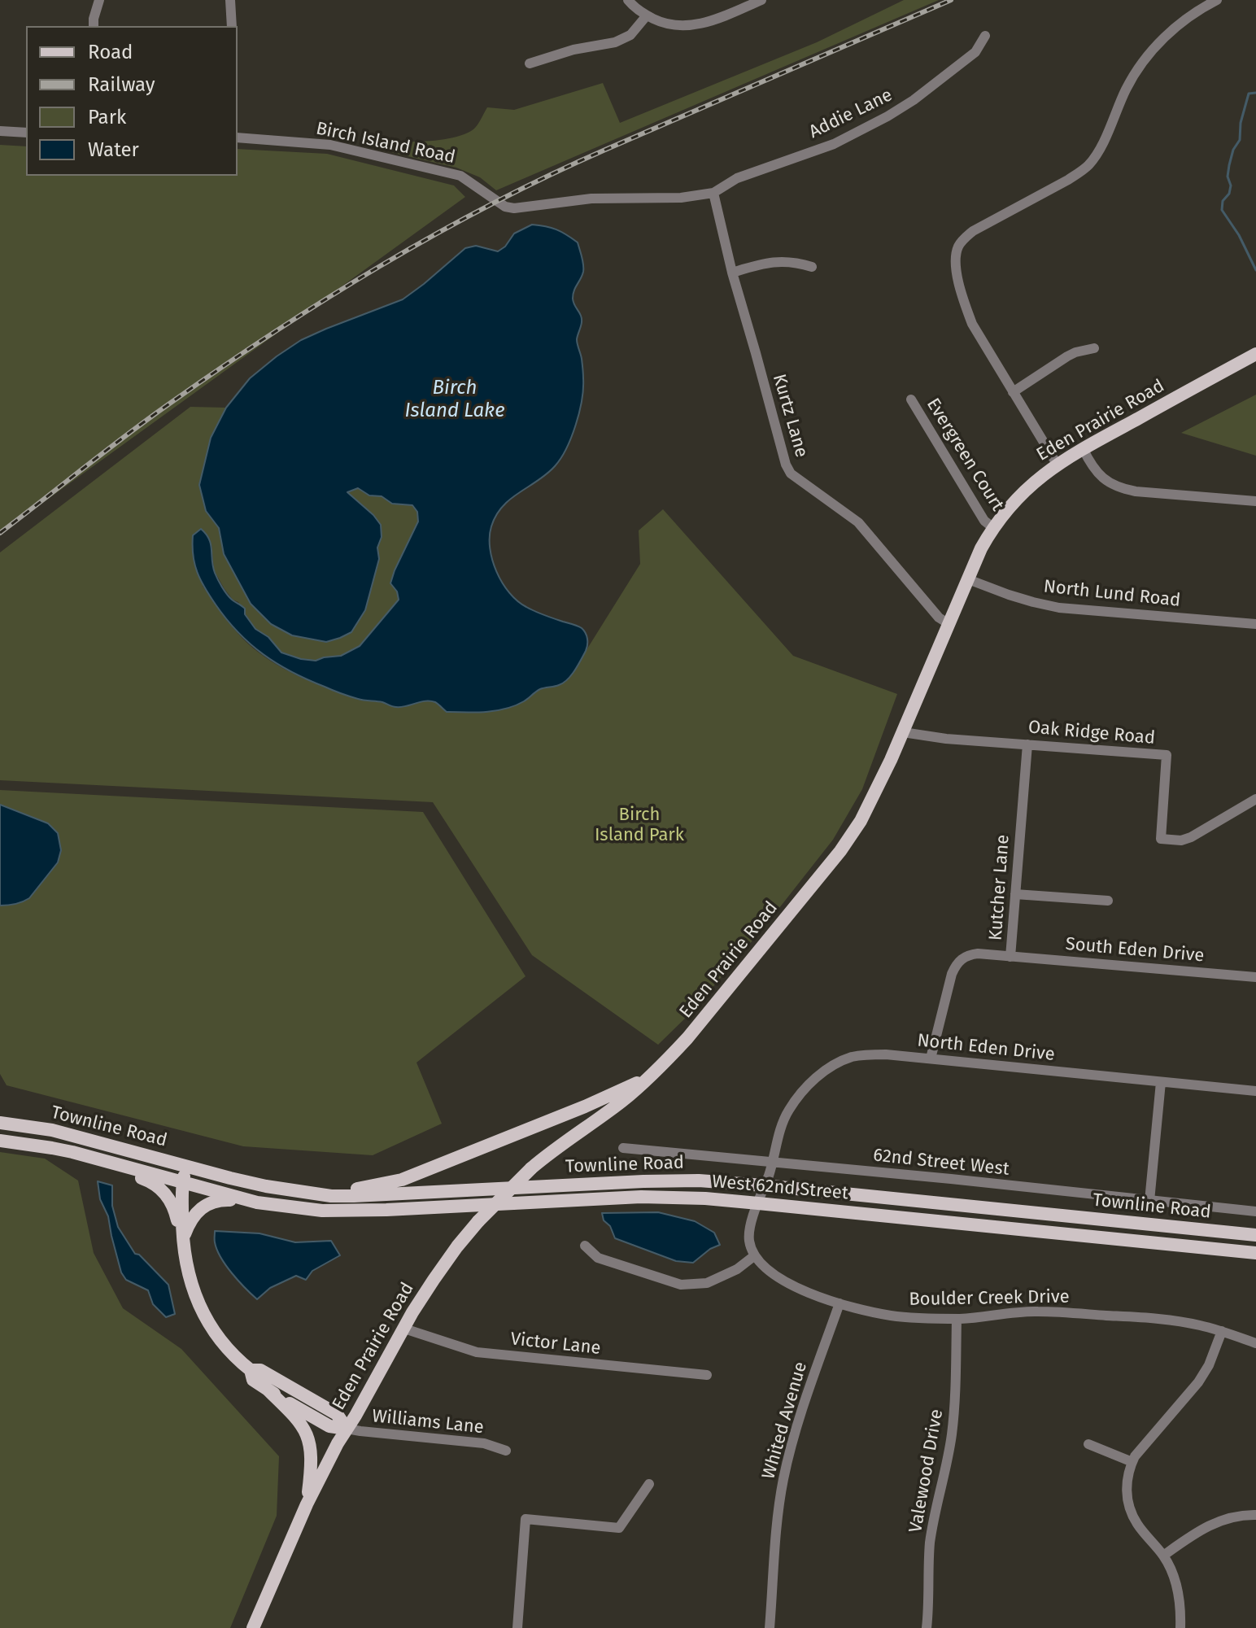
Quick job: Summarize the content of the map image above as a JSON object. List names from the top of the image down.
{
  "streets": {
    "main road": ["Eden Prairie Road", "Townline Road", "West 62nd Street"],
    "street": [
      "Addie Lane",
      "Birch Island Road",
      "Kurtz Lane",
      "Evergreen Court",
      "North Lund Road",
      "Oak Ridge Road",
      "Kutcher Lane",
      "South Eden Drive",
      "North Eden Drive",
      "62nd Street West",
      "Boulder Creek Drive",
      "Victor Lane",
      "Whited Avenue",
      "Williams Lane",
      "Valewood Drive"
    ]
  },
  "crossings": [
    ["Addie Lane", "Birch Island Road"],
    ["Addie Lane", "Kurtz Lane"],
    ["Birch Island Road", "Kurtz Lane"],
    ["Kurtz Lane", "Eden Prairie Road"],
    ["Eden Prairie Road", "Evergreen Court"],
    ["Eden Prairie Road", "North Lund Road"],
    ["Eden Prairie Road", "Oak Ridge Road"],
    ["Eden Prairie Road", "Victor Lane"],
    ["Eden Prairie Road", "Williams Lane"],
    ["Oak Ridge Road", "Kutcher Lane"],
    ["Kutcher Lane", "South Eden Drive"],
    ["Kutcher Lane", "North Eden Drive"],
    ["North Eden Drive", "62nd Street West"],
    ["Boulder Creek Drive", "Whited Avenue"],
    ["Boulder Creek Drive", "Valewood Drive"]
  ],
  "water": ["Birch Island Lake"],
  "parks": ["Birch Island Park"],
  "legend": [
    "Road",
    "Railway",
    "Park",
    "Water"
  ]
}
